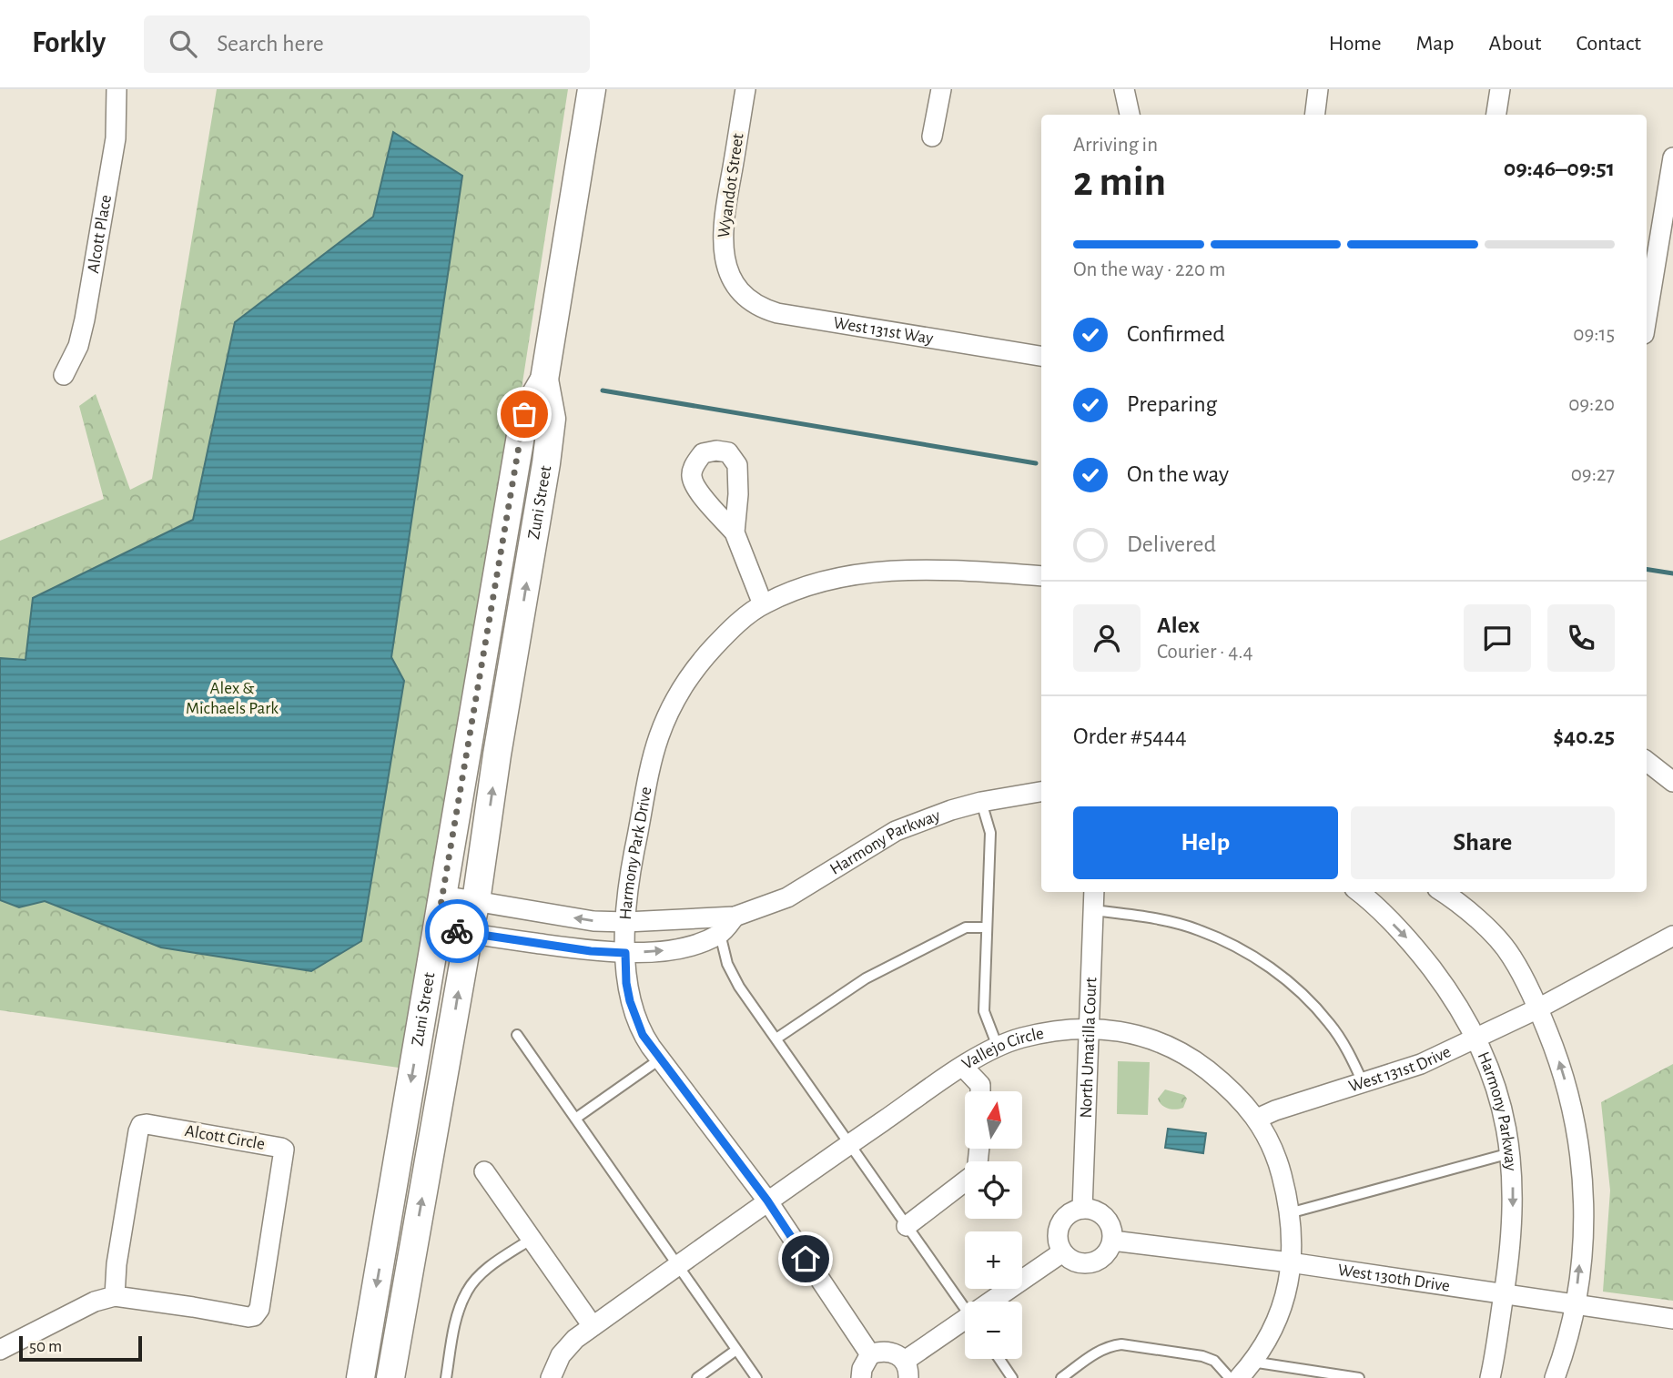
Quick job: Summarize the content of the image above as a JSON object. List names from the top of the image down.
{
  "streets": {
    "main road": ["Zuni Street"],
    "street": [
      "Wyandot Street",
      "Alcott Place",
      "West 131st Way",
      "Harmony Parkway",
      "Harmony Park Drive",
      "North Umatilla Court",
      "Vallejo Circle",
      "West 131st Drive",
      "Alcott Circle",
      "West 130th Drive"
    ]
  },
  "crossings": [
    ["Wyandot Street", "West 131st Way"],
    ["Zuni Street", "Harmony Parkway"],
    ["Harmony Parkway", "Harmony Park Drive"],
    ["Harmony Parkway", "West 131st Drive"],
    ["Harmony Parkway", "West 130th Drive"],
    ["Harmony Park Drive", "Vallejo Circle"],
    ["North Umatilla Court", "Vallejo Circle"],
    ["North Umatilla Court", "West 130th Drive"],
    ["Vallejo Circle", "West 131st Drive"],
    ["Vallejo Circle", "West 130th Drive"]
  ],
  "parks": ["Alex & Michaels Park"],
  "scale_bar": "50 m",
  "north": "top",
  "page": {
    "header": "Forkly",
    "search": "Search here",
    "nav": [
      "Home",
      "Map",
      "About",
      "Contact"
    ],
    "heading": ["2 min", "Arriving in", "09:46–09:51"],
    "panel": [
      "Alex",
      "Courier · 4.4",
      "Order #5444",
      "$40.25"
    ],
    "bar": "On the way · 220 m",
    "list": [
      ["Confirmed", "09:15"],
      ["Preparing", "09:20"],
      ["On the way", "09:27"],
      "Delivered"
    ],
    "buttons": ["Help", "Share"],
    "map_buttons": ["+", "−"],
    "scale": "50 m"
  }
}
